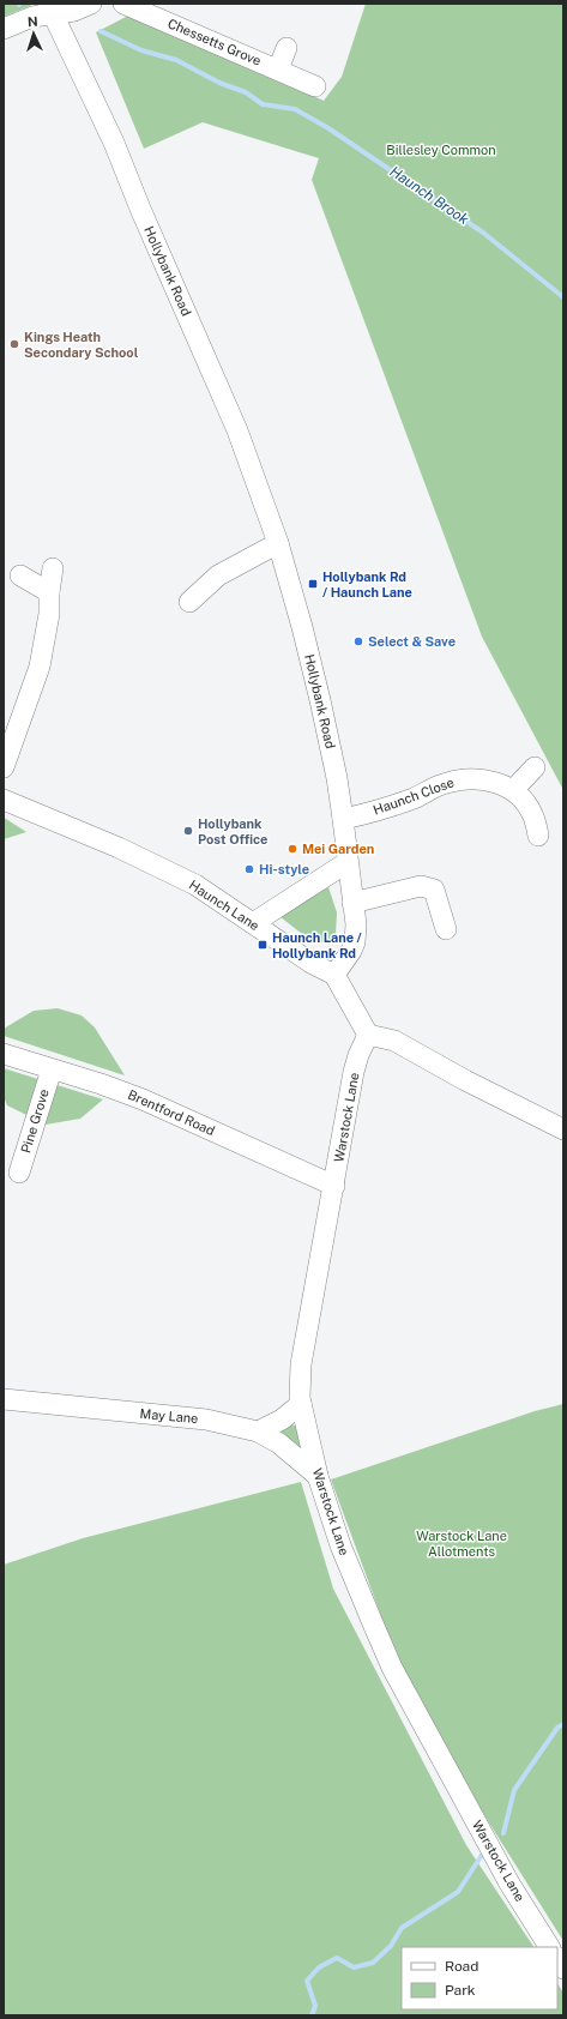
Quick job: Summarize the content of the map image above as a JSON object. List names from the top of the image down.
{
  "streets": {
    "street": [
      "Chessetts Grove",
      "Hollybank Road",
      "Haunch Close",
      "Haunch Lane",
      "Brentford Road",
      "Warstock Lane",
      "Pine Grove",
      "May Lane"
    ]
  },
  "crossings": [
    ["Hollybank Road", "Haunch Close"],
    ["Hollybank Road", "Haunch Lane"],
    ["Brentford Road", "Warstock Lane"],
    ["Brentford Road", "Pine Grove"],
    ["Warstock Lane", "May Lane"]
  ],
  "water": ["Haunch Brook"],
  "parks": ["Billesley Common", "Warstock Lane Allotments"],
  "places": {
    "other": [
      "Kings Heath Secondary School",
      "Select & Save",
      "Hollybank Post Office",
      "Mei Garden",
      "Hi-style"
    ],
    "transit": ["Hollybank Rd / Haunch Lane", "Haunch Lane / Hollybank Rd"]
  },
  "legend": ["Road", "Park"],
  "north": "top"
}
